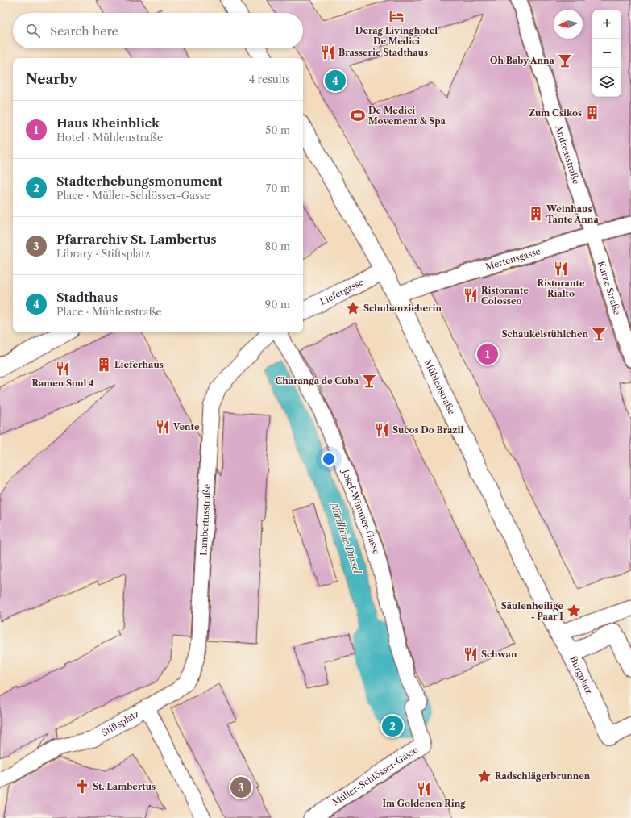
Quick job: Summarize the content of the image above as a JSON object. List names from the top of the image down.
{
  "streets": {
    "street": [
      "Andreasstraße",
      "Mertensgasse",
      "Kurze Straße",
      "Liefergasse",
      "Mühlenstraße",
      "Josef-Wimmer-Gasse",
      "Lambertusstraße",
      "Burgplatz",
      "Stiftsplatz",
      "Müller-Schlösser-Gasse"
    ]
  },
  "crossings": [
    ["Andreasstraße", "Mertensgasse"],
    ["Andreasstraße", "Kurze Straße"],
    ["Mertensgasse", "Kurze Straße"],
    ["Mertensgasse", "Mühlenstraße"],
    ["Liefergasse", "Mühlenstraße"],
    ["Mühlenstraße", "Burgplatz"],
    ["Josef-Wimmer-Gasse", "Müller-Schlösser-Gasse"],
    ["Lambertusstraße", "Stiftsplatz"]
  ],
  "water": ["Nördliche Düssel"],
  "places": {
    "hotel": ["Derag Livinghotel De Medici"],
    "restaurant": [
      "Brasserie Stadthaus",
      "Ristorante Rialto",
      "Ristorante Colosseo",
      "Ramen Soul 4",
      "Vente",
      "Sucos Do Brazil",
      "Schwan",
      "Im Goldenen Ring"
    ],
    "bar": ["Oh Baby Anna", "Schaukelstühlchen", "Charanga de Cuba"],
    "building": ["Zum Csikós", "Weinhaus Tante Anna", "Lieferhaus"],
    "sports": ["De Medici Movement & Spa"],
    "place": ["Schuhanzieherin", "Säulenheilige - Paar I", "Radschlägerbrunnen"],
    "church": ["St. Lambertus"]
  },
  "north": "left",
  "page": {
    "map_buttons": ["+", "−"],
    "search": "Search here",
    "heading": ["Nearby", "4 results"],
    "pins": [
      "4",
      "1",
      "2",
      "3"
    ],
    "list": [
      {
        "mark": "1",
        "name": "Haus Rheinblick",
        "note": "Hotel · Mühlenstraße",
        "value": "50 m"
      },
      {
        "mark": "2",
        "name": "Stadterhebungsmonument",
        "note": "Place · Müller-Schlösser-Gasse",
        "value": "70 m"
      },
      {
        "mark": "3",
        "name": "Pfarrarchiv St. Lambertus",
        "note": "Library · Stiftsplatz",
        "value": "80 m"
      },
      {
        "mark": "4",
        "name": "Stadthaus",
        "note": "Place · Mühlenstraße",
        "value": "90 m"
      }
    ]
  }
}
